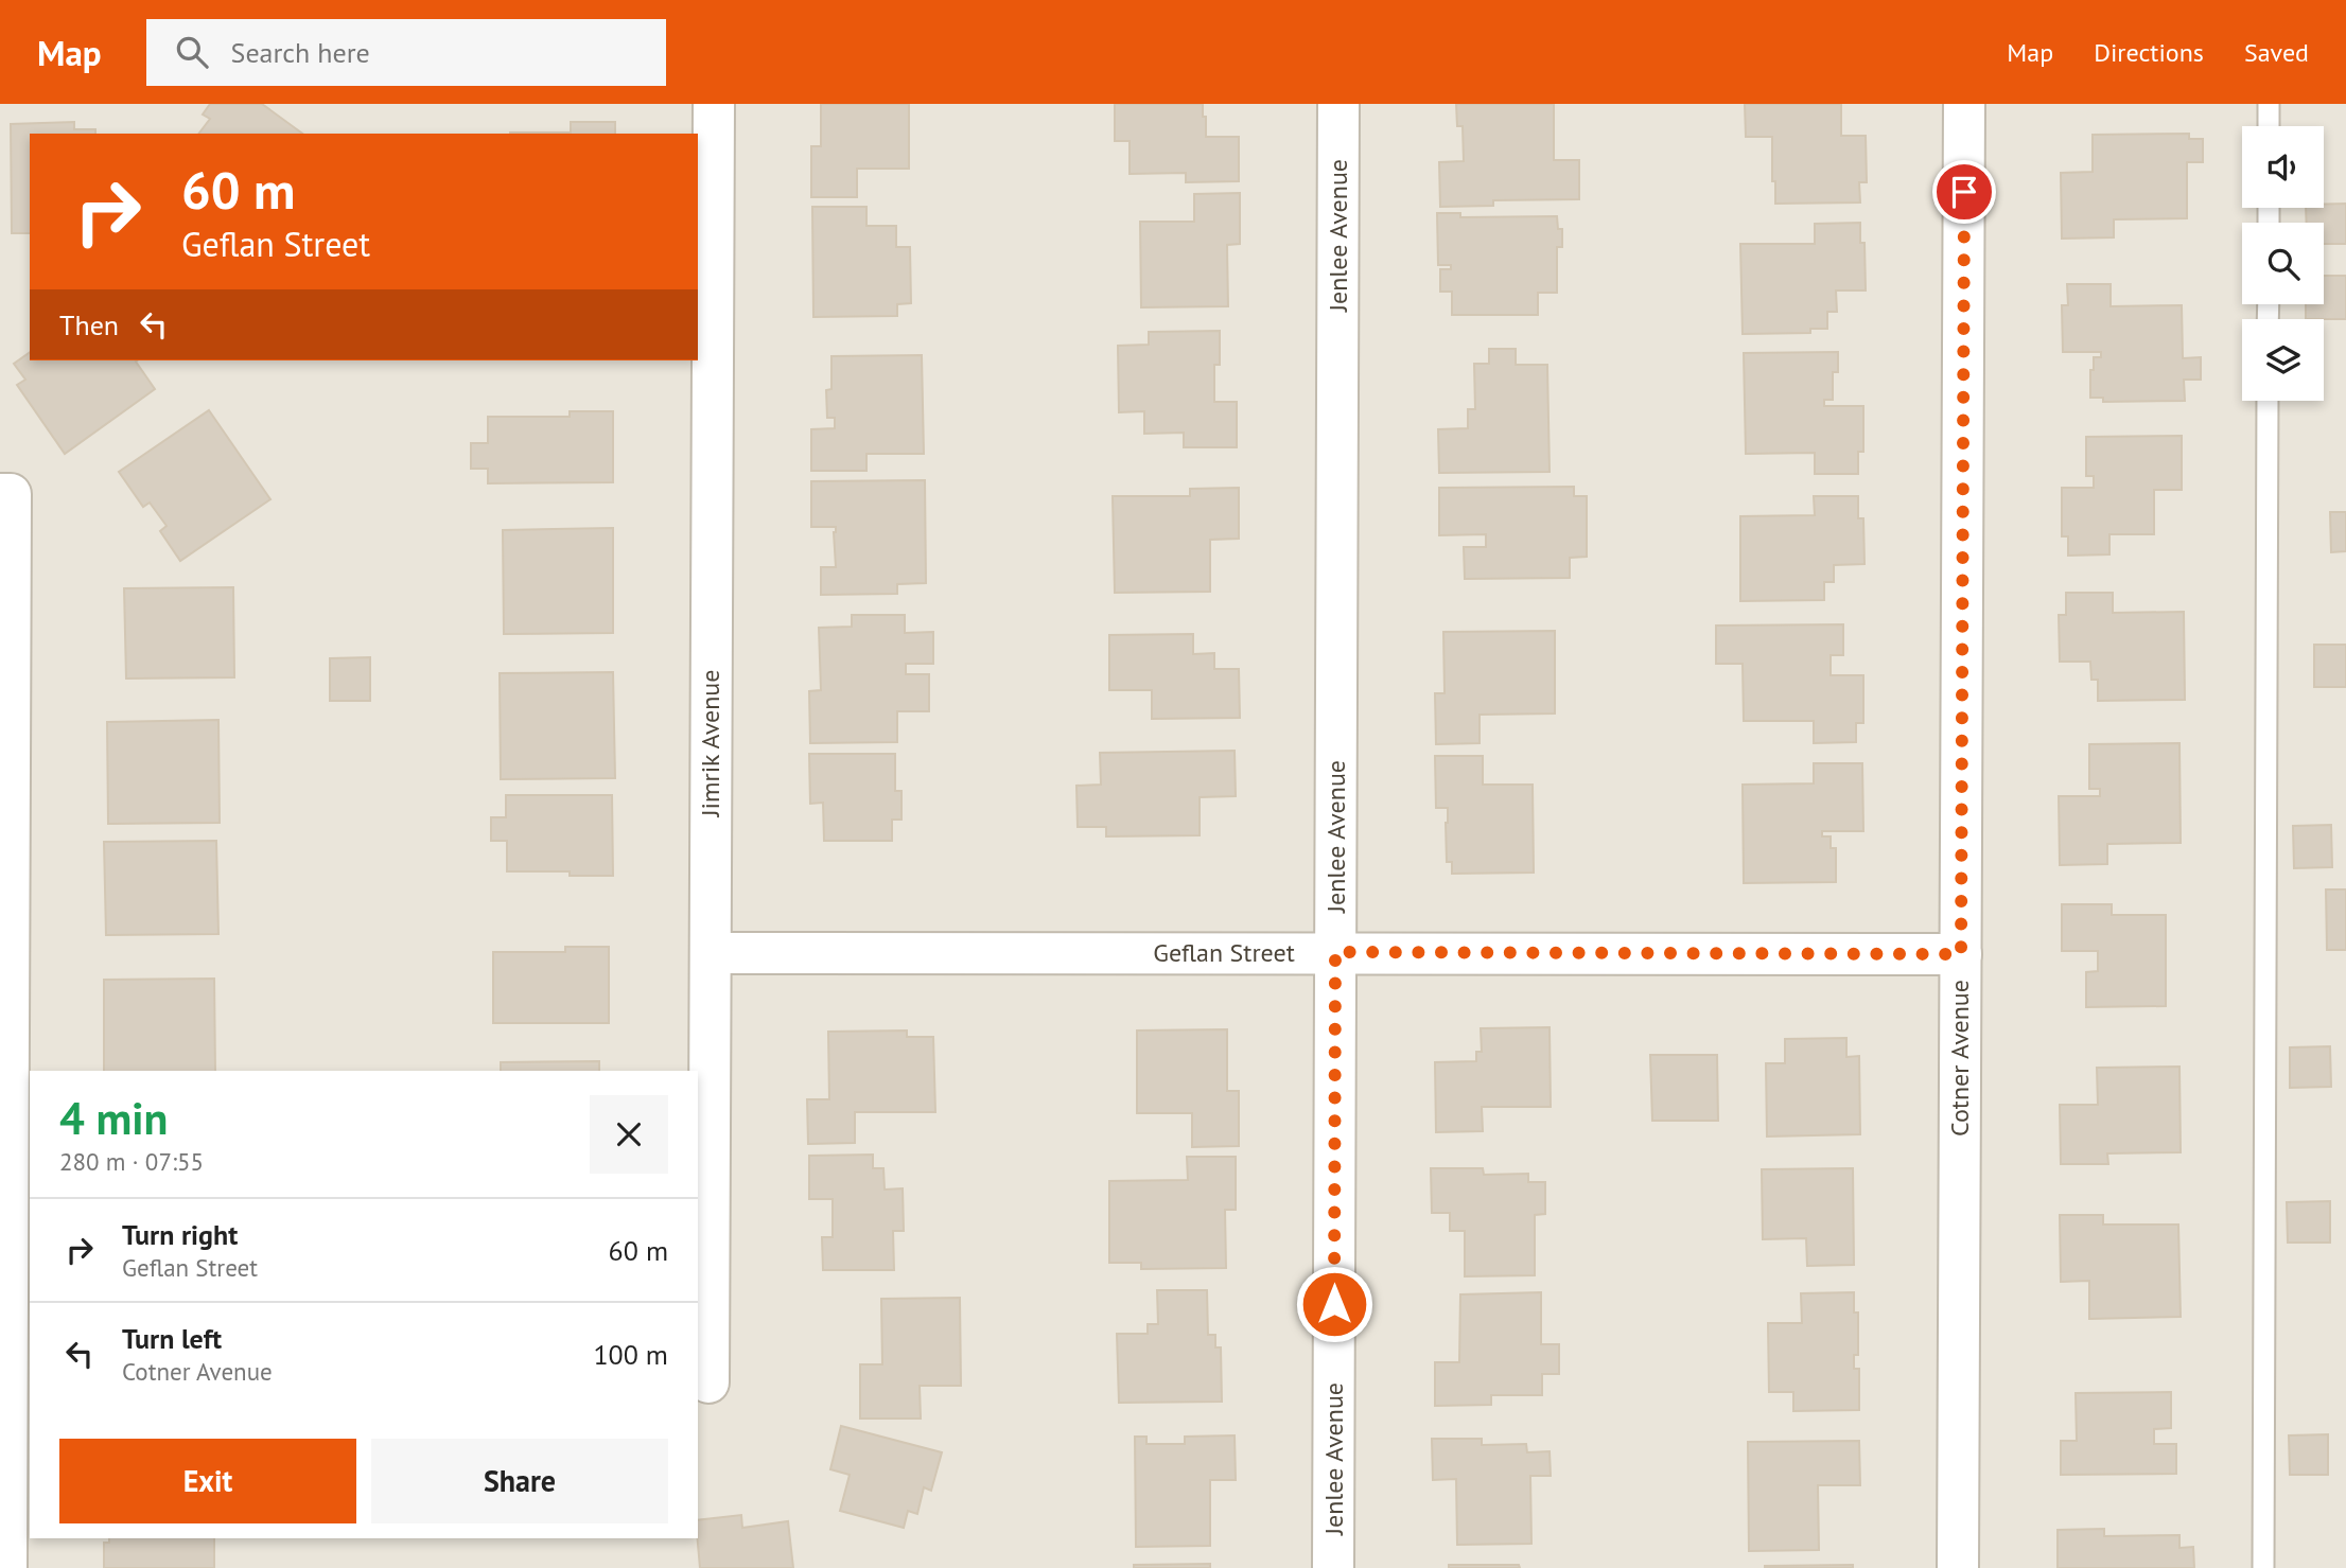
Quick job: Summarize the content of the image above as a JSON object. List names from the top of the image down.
{
  "streets": {
    "street": [
      "Jenlee Avenue",
      "Jimrik Avenue",
      "Geflan Street",
      "Cotner Avenue"
    ]
  },
  "crossings": [
    ["Jenlee Avenue", "Geflan Street"],
    ["Jimrik Avenue", "Geflan Street"],
    ["Geflan Street", "Cotner Avenue"]
  ],
  "page": {
    "header": "Map",
    "search": "Search here",
    "nav": ["Map", "Directions", "Saved"],
    "turn": ["60 m", "Geflan Street"],
    "then": "Then",
    "heading": ["4 min", "280 m · 07:55"],
    "list": [
      {
        "name": "Turn right",
        "note": "Geflan Street",
        "value": "60 m"
      },
      {
        "name": "Turn left",
        "note": "Cotner Avenue",
        "value": "100 m"
      }
    ],
    "buttons": ["Exit", "Share"]
  }
}
